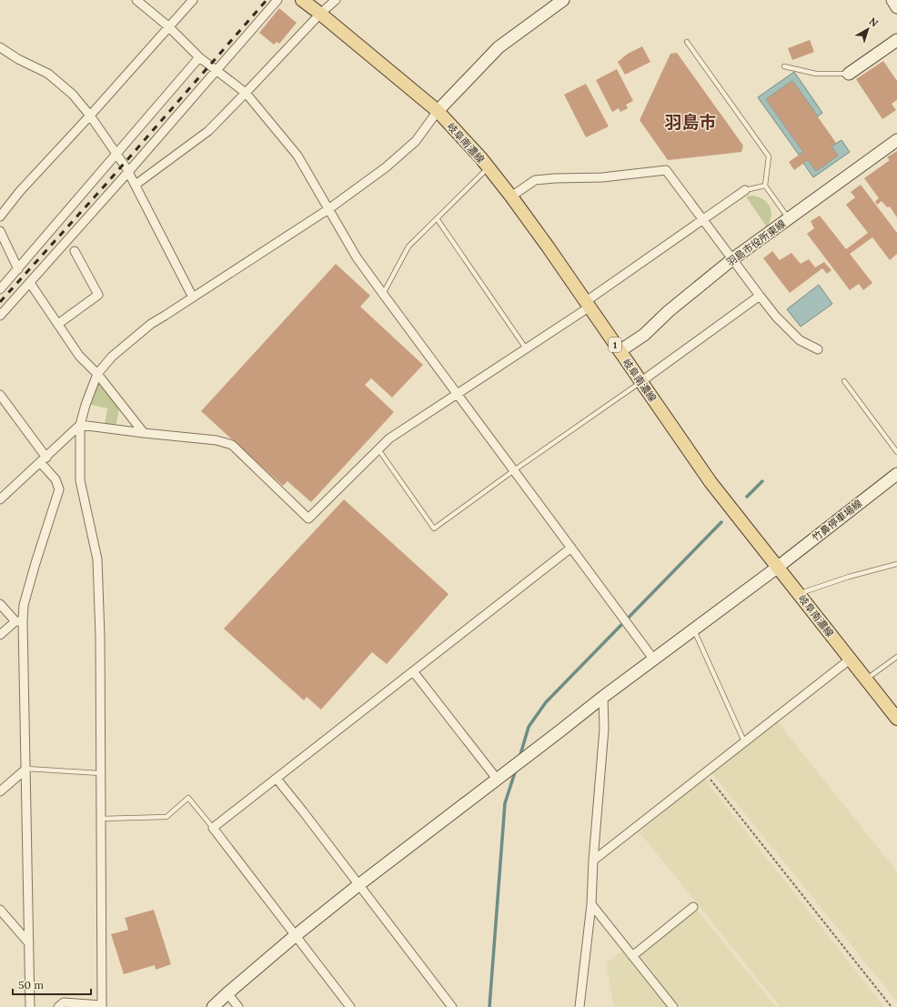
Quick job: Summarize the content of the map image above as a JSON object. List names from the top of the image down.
{
  "streets": {
    "main road": ["岐阜南濃線", "1"],
    "street": ["羽島市役所東線", "竹鼻停車場線"]
  },
  "crossings": [
    ["岐阜南濃線", "羽島市役所東線"],
    ["岐阜南濃線", "竹鼻停車場線"]
  ],
  "districts": ["羽島市"],
  "scale_bar": "50 m",
  "north": "top right"
}
